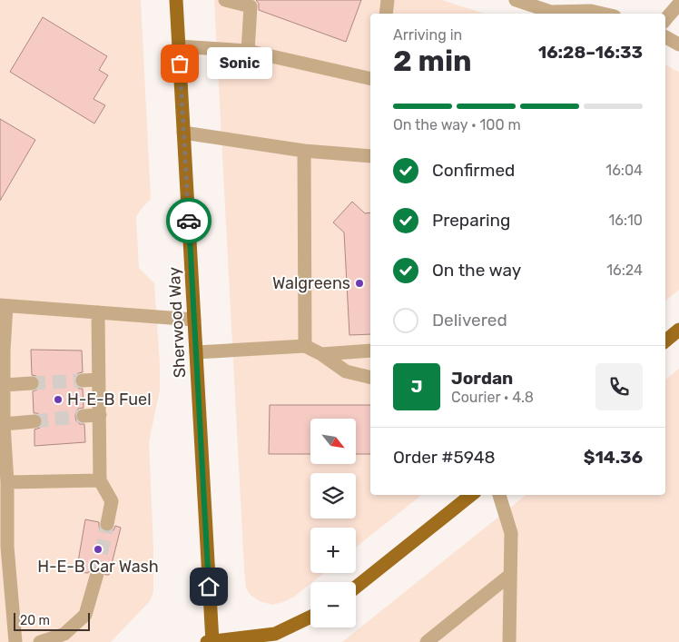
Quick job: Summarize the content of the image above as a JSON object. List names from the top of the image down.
{
  "streets": {
    "main road": ["Sherwood Way"]
  },
  "places": [
    "Sonic",
    "Walgreens",
    "H-E-B Fuel",
    "H-E-B Car Wash"
  ],
  "scale_bar": "20 m",
  "north": "bottom right",
  "page": {
    "heading": ["2 min", "Arriving in", "16:28–16:33"],
    "panel": [
      "Jordan",
      "Courier · 4.8",
      "Order #5948",
      "$14.36"
    ],
    "bubble": "Sonic",
    "bar": "On the way · 100 m",
    "list": [
      ["Confirmed", "16:04"],
      ["Preparing", "16:10"],
      ["On the way", "16:24"],
      "Delivered"
    ],
    "round": "J",
    "map_buttons": ["+", "−"],
    "scale": "20 m"
  }
}
